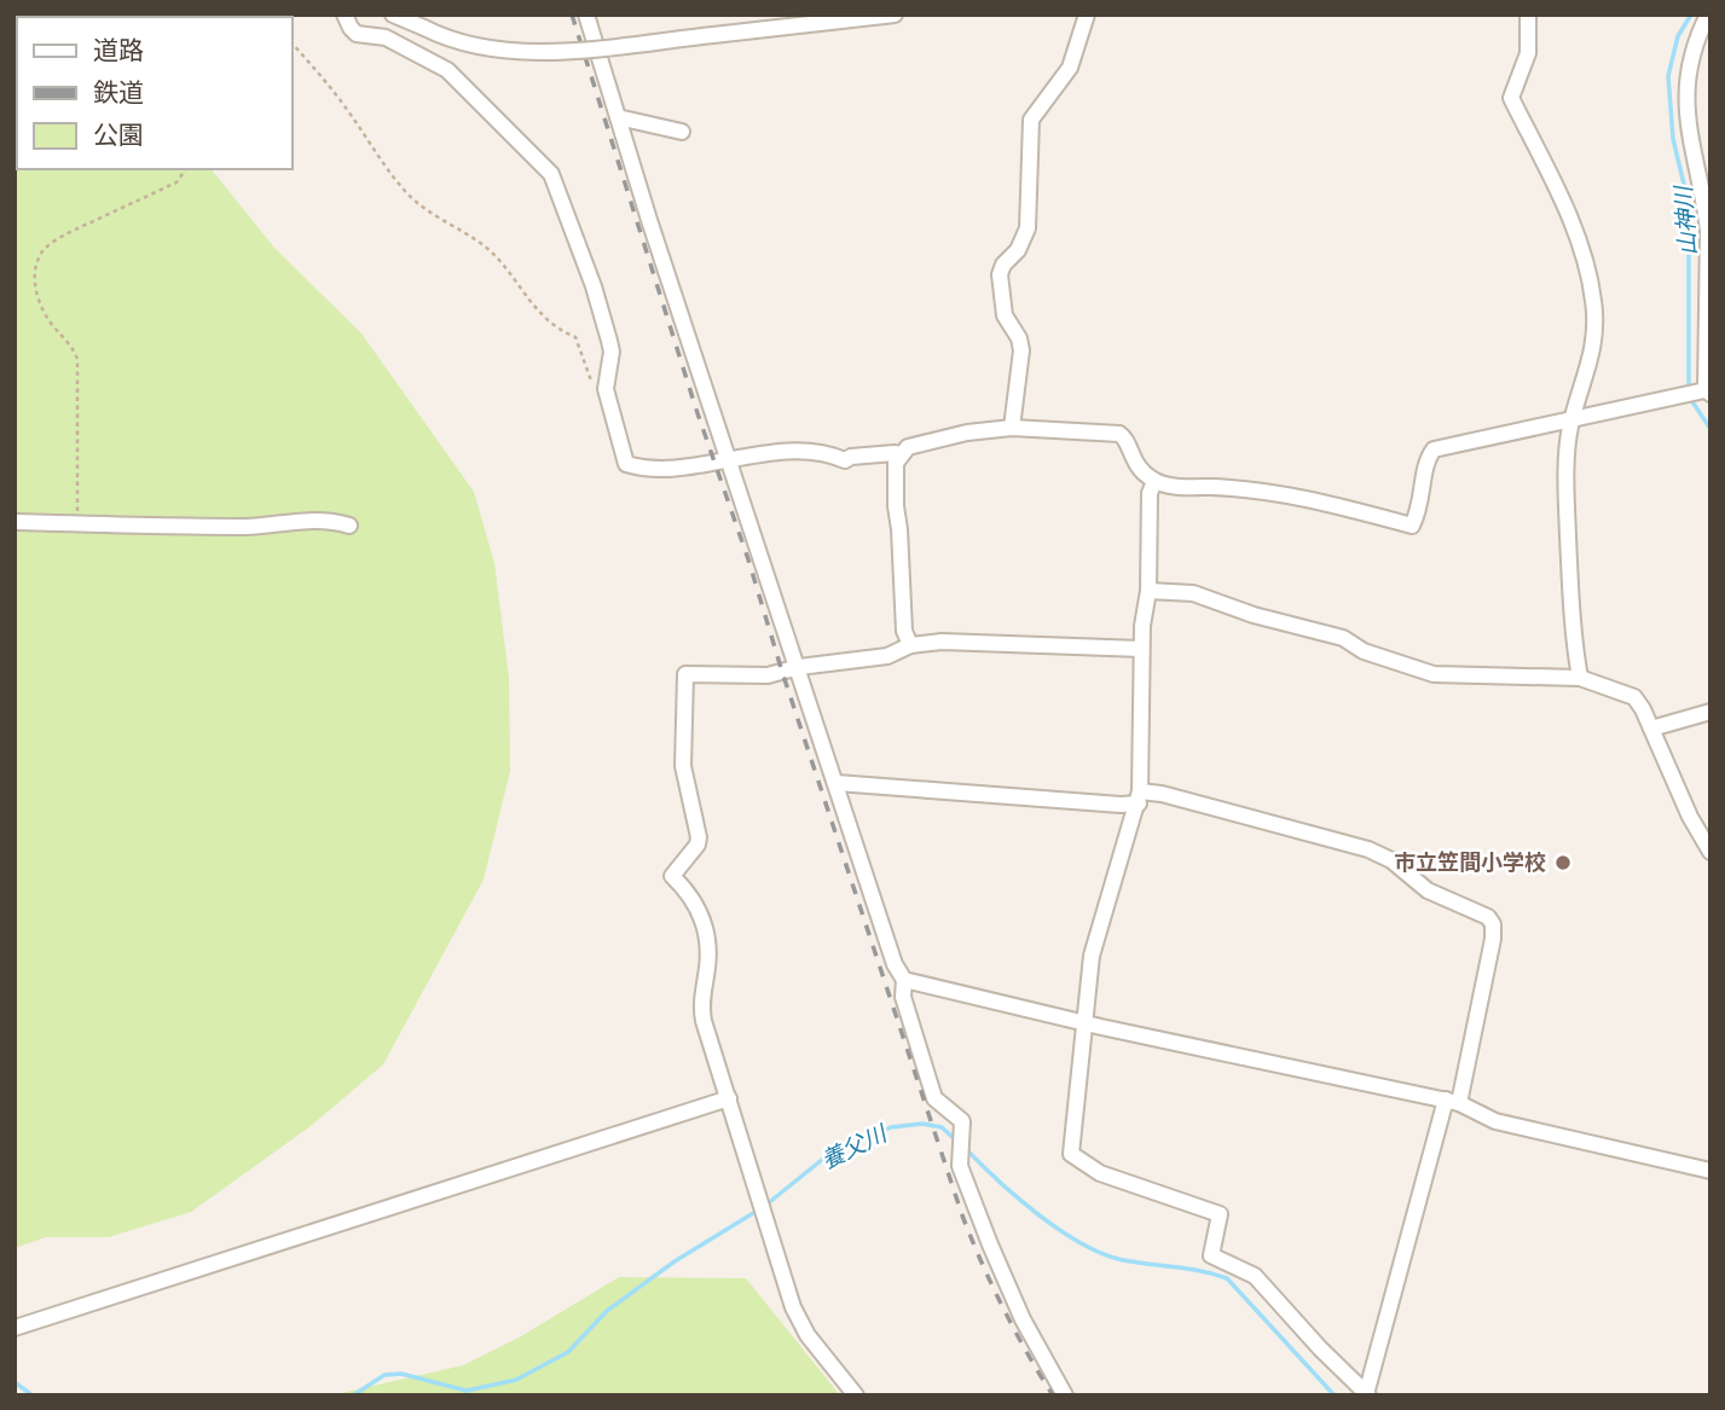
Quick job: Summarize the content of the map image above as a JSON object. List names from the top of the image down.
{
  "water": ["山神川", "養父川"],
  "places": ["市立笠間小学校"],
  "legend": ["道路", "鉄道", "公園"]
}
